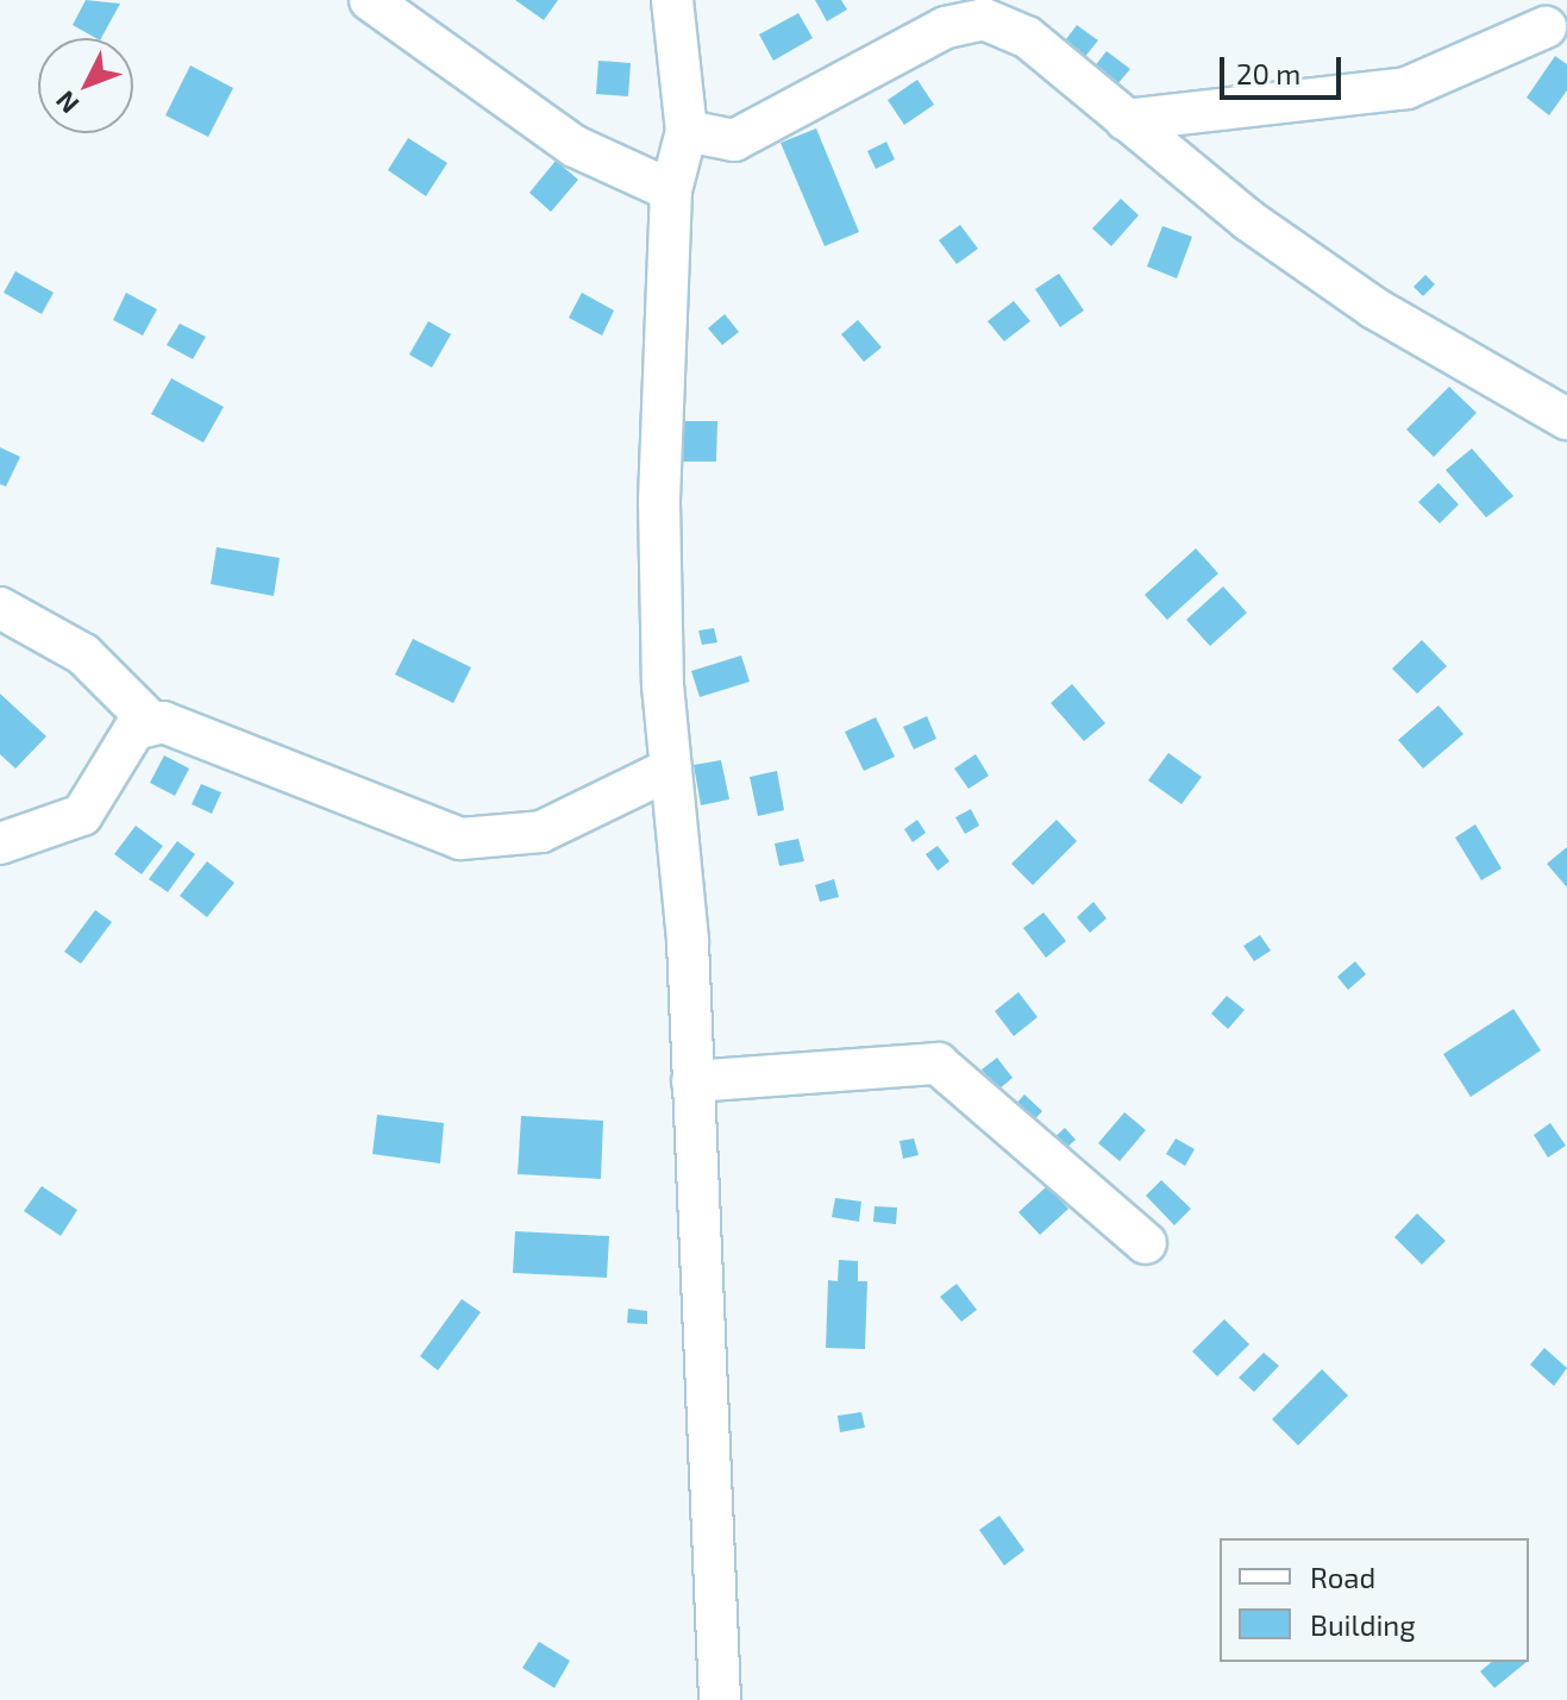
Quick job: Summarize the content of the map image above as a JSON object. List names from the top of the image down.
{
  "legend": ["Road", "Building"],
  "scale_bar": "20 m",
  "north": "bottom left"
}
